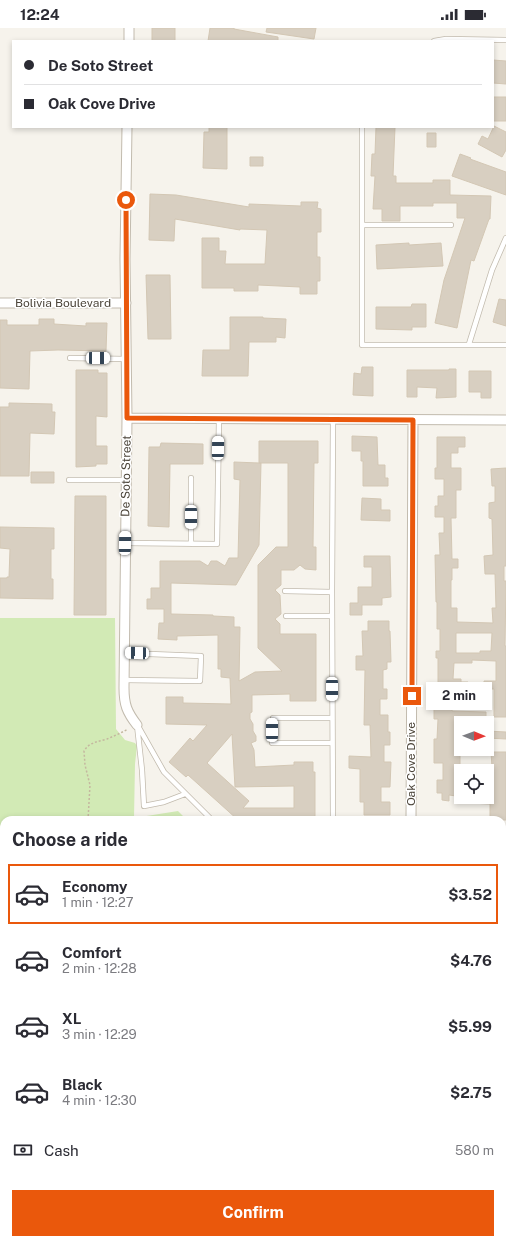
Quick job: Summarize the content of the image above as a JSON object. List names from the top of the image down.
{
  "streets": {
    "street": ["Bolivia Boulevard", "De Soto Street", "Oak Cove Drive"]
  },
  "crossings": [
    ["Bolivia Boulevard", "De Soto Street"]
  ],
  "north": "right",
  "page": {
    "status": "12:24",
    "banner": ["De Soto Street", "Oak Cove Drive"],
    "bubble": "2 min",
    "heading": "Choose a ride",
    "list": [
      {
        "name": "Economy",
        "note": "1 min · 12:27",
        "value": "$3.52"
      },
      {
        "name": "Comfort",
        "note": "2 min · 12:28",
        "value": "$4.76"
      },
      {
        "name": "XL",
        "note": "3 min · 12:29",
        "value": "$5.99"
      },
      {
        "name": "Black",
        "note": "4 min · 12:30",
        "value": "$2.75"
      }
    ],
    "pay": ["Cash", "580 m"],
    "buttons": "Confirm"
  }
}
